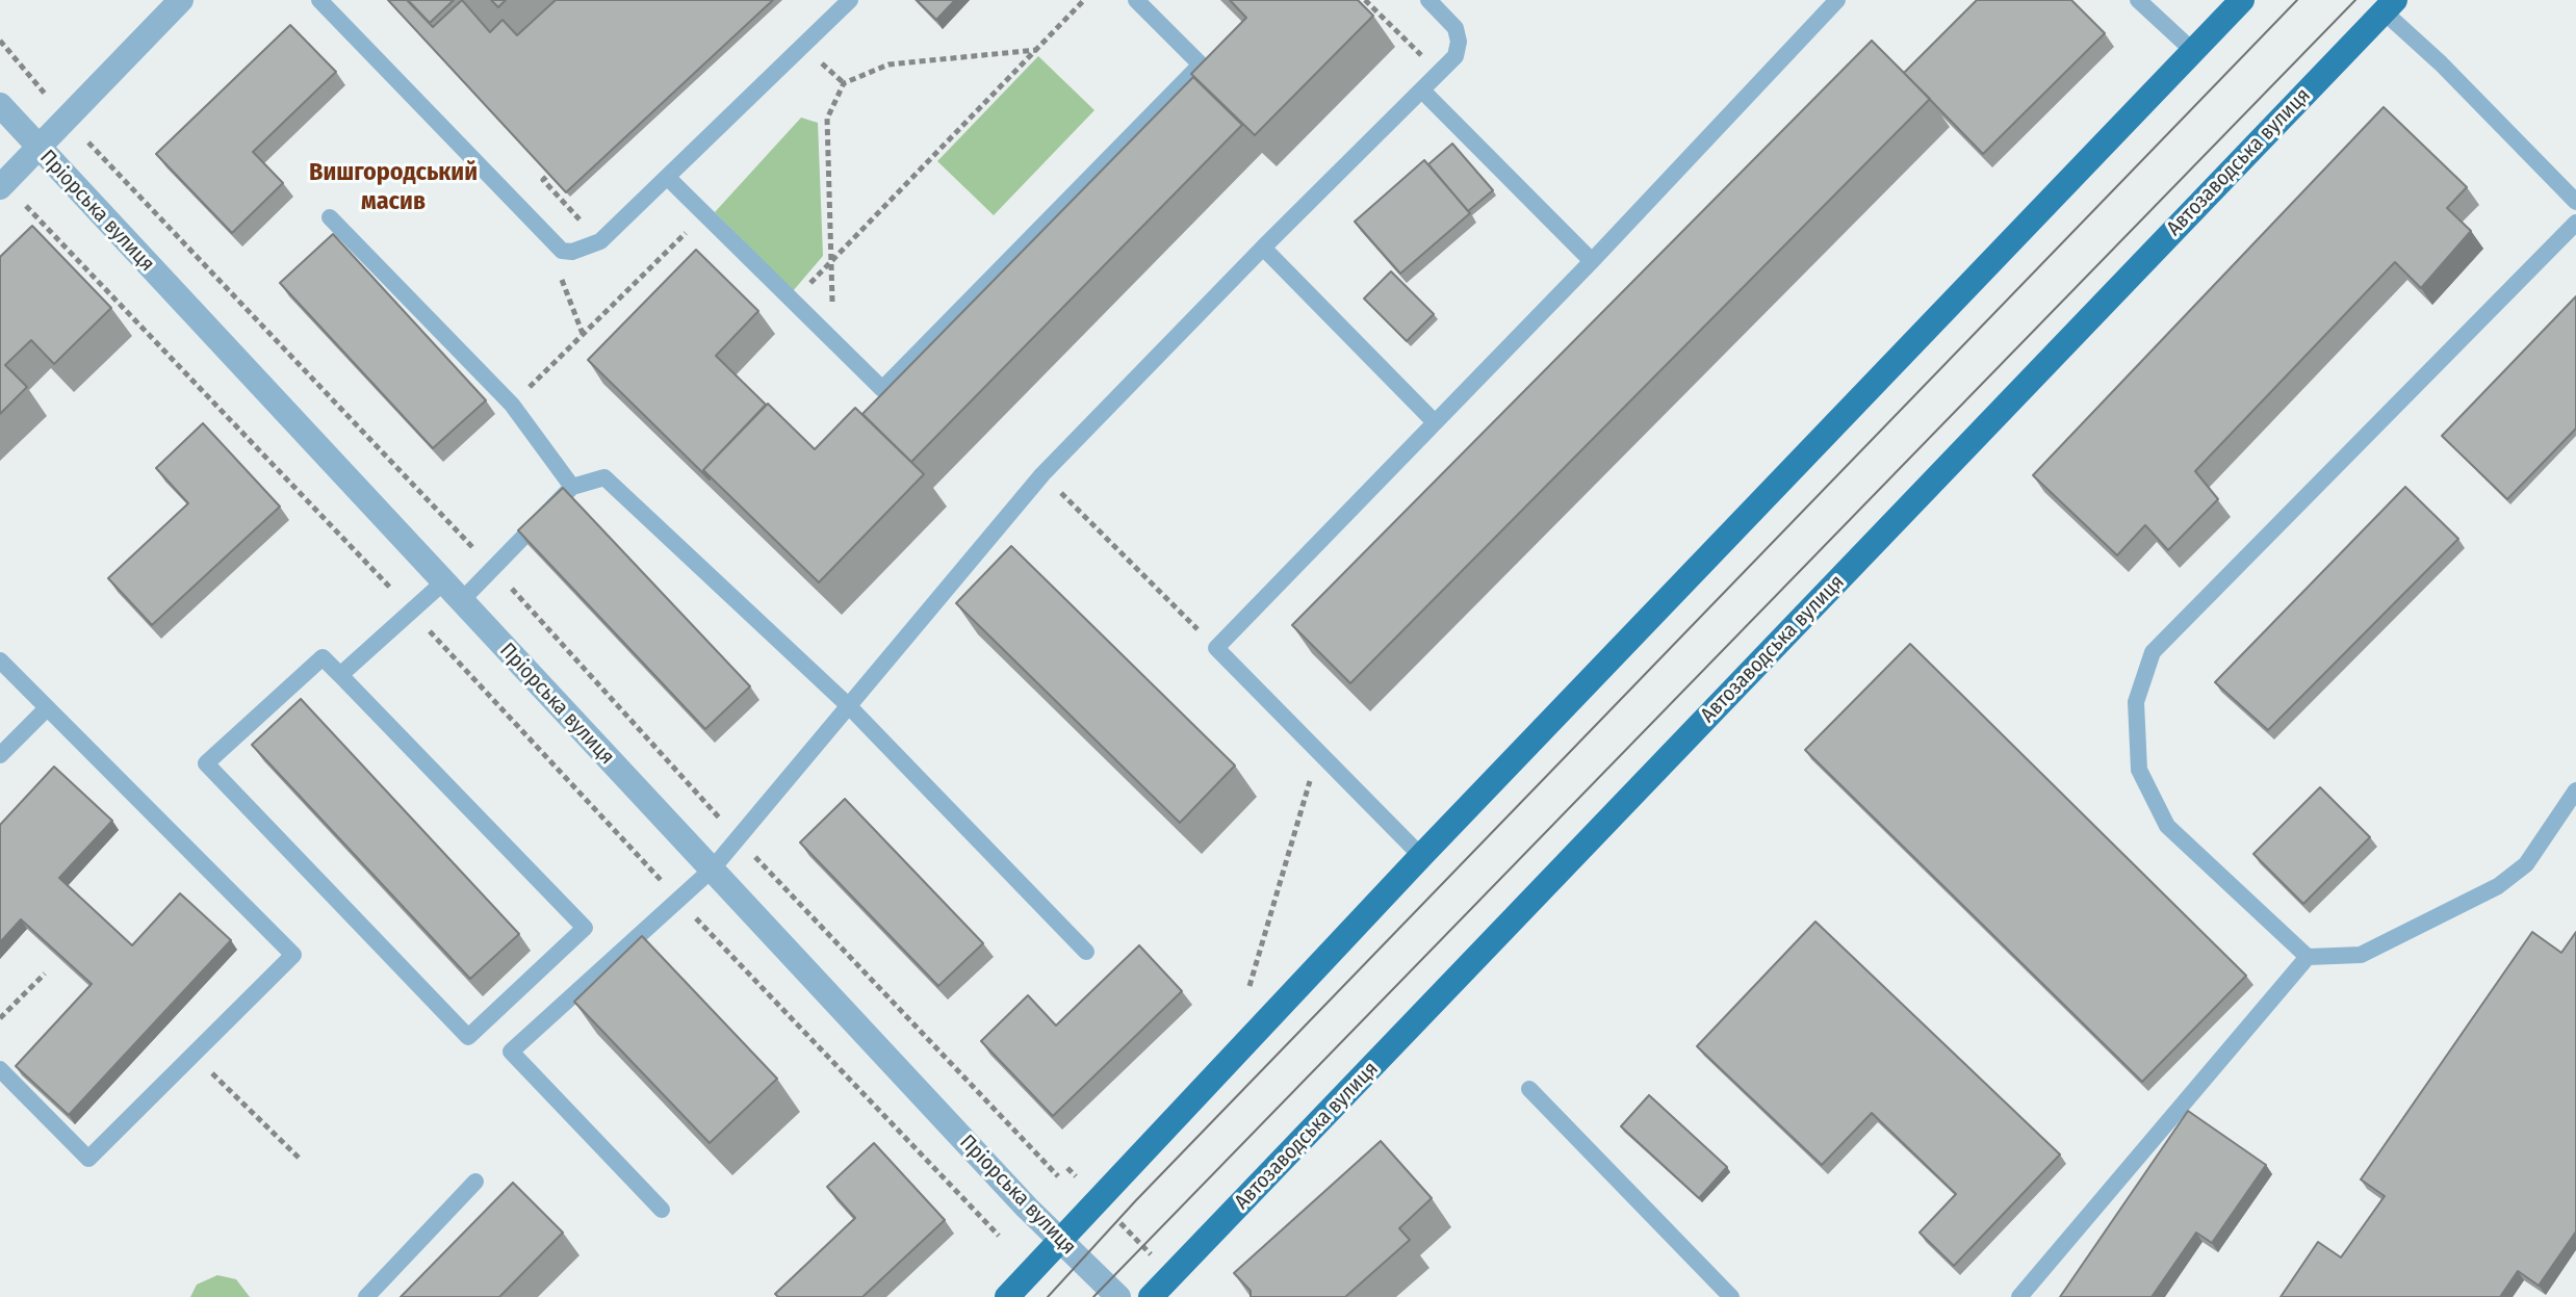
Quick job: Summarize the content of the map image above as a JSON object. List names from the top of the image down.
{
  "streets": {
    "main road": ["Автозаводська вулиця"],
    "street": ["Пріорська вулиця"]
  },
  "districts": ["Вишгородський масив"]
}
